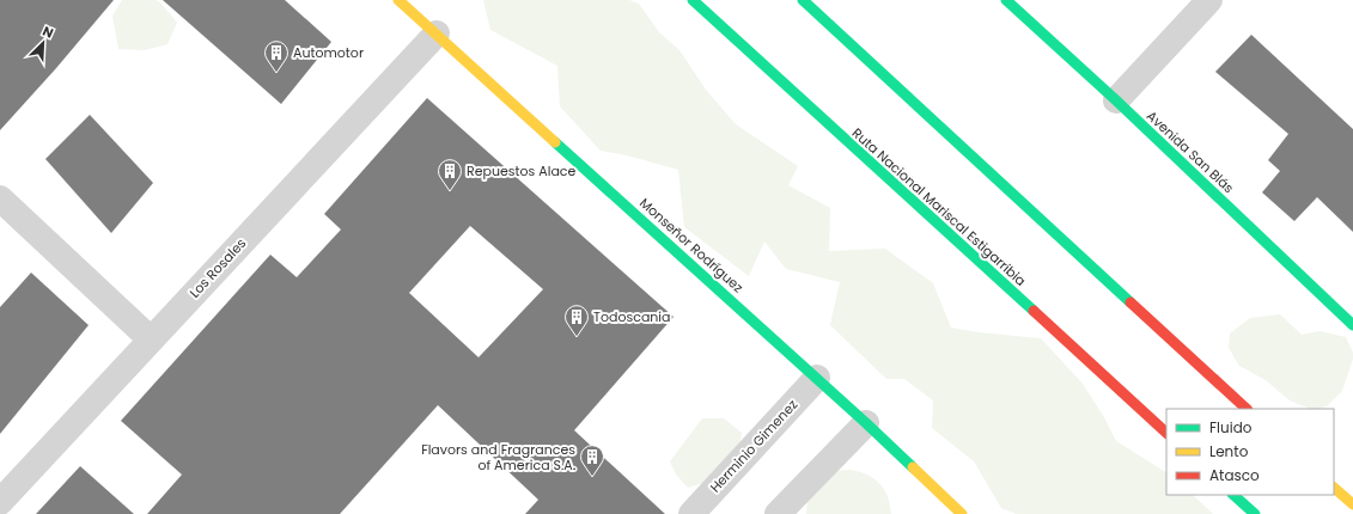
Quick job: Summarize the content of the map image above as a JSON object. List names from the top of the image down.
{
  "streets": {
    "main road": ["Avenida San Blás", "Ruta Nacional Mariscal Estigarribia", "Monseñor Rodríguez"],
    "street": ["Los Rosales", "Herminio Gimenez"]
  },
  "crossings": [
    ["Monseñor Rodríguez", "Los Rosales"],
    ["Monseñor Rodríguez", "Herminio Gimenez"]
  ],
  "places": {
    "building": [
      "Automotor",
      "Repuestos Alace",
      "Todoscania",
      "Flavors and Fragrances of America S.A."
    ]
  },
  "legend": ["Fluido", "Lento", "Atasco"],
  "north": "top right"
}
